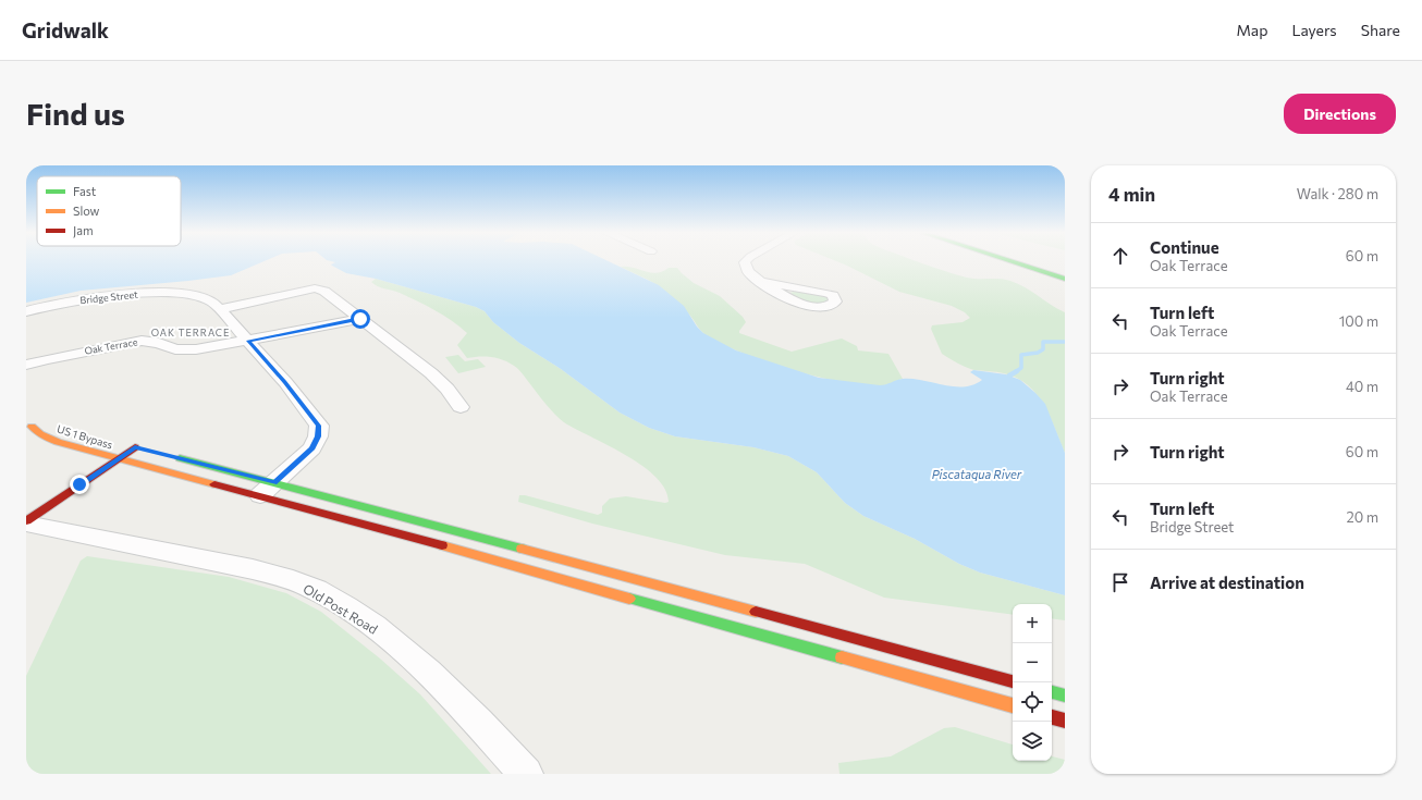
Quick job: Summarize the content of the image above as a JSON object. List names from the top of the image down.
{
  "streets": {
    "main road": ["US 1 Bypass"],
    "street": ["Bridge Street", "Oak Terrace", "Old Post Road"]
  },
  "districts": ["OAK TERRACE"],
  "water": ["Piscataqua River"],
  "legend": ["Fast", "Slow", "Jam"],
  "page": {
    "header": "Gridwalk",
    "nav": ["Map", "Layers", "Share"],
    "buttons": "Directions",
    "title": "Find us",
    "heading": ["4 min", "Walk · 280 m"],
    "list": [
      ["Continue", "Oak Terrace", "60 m"],
      ["Turn left", "Oak Terrace", "100 m"],
      ["Turn right", "Oak Terrace", "40 m"],
      ["Turn right", "60 m"],
      ["Turn left", "Bridge Street", "20 m"],
      "Arrive at destination"
    ],
    "map_buttons": ["+", "−"]
  }
}
